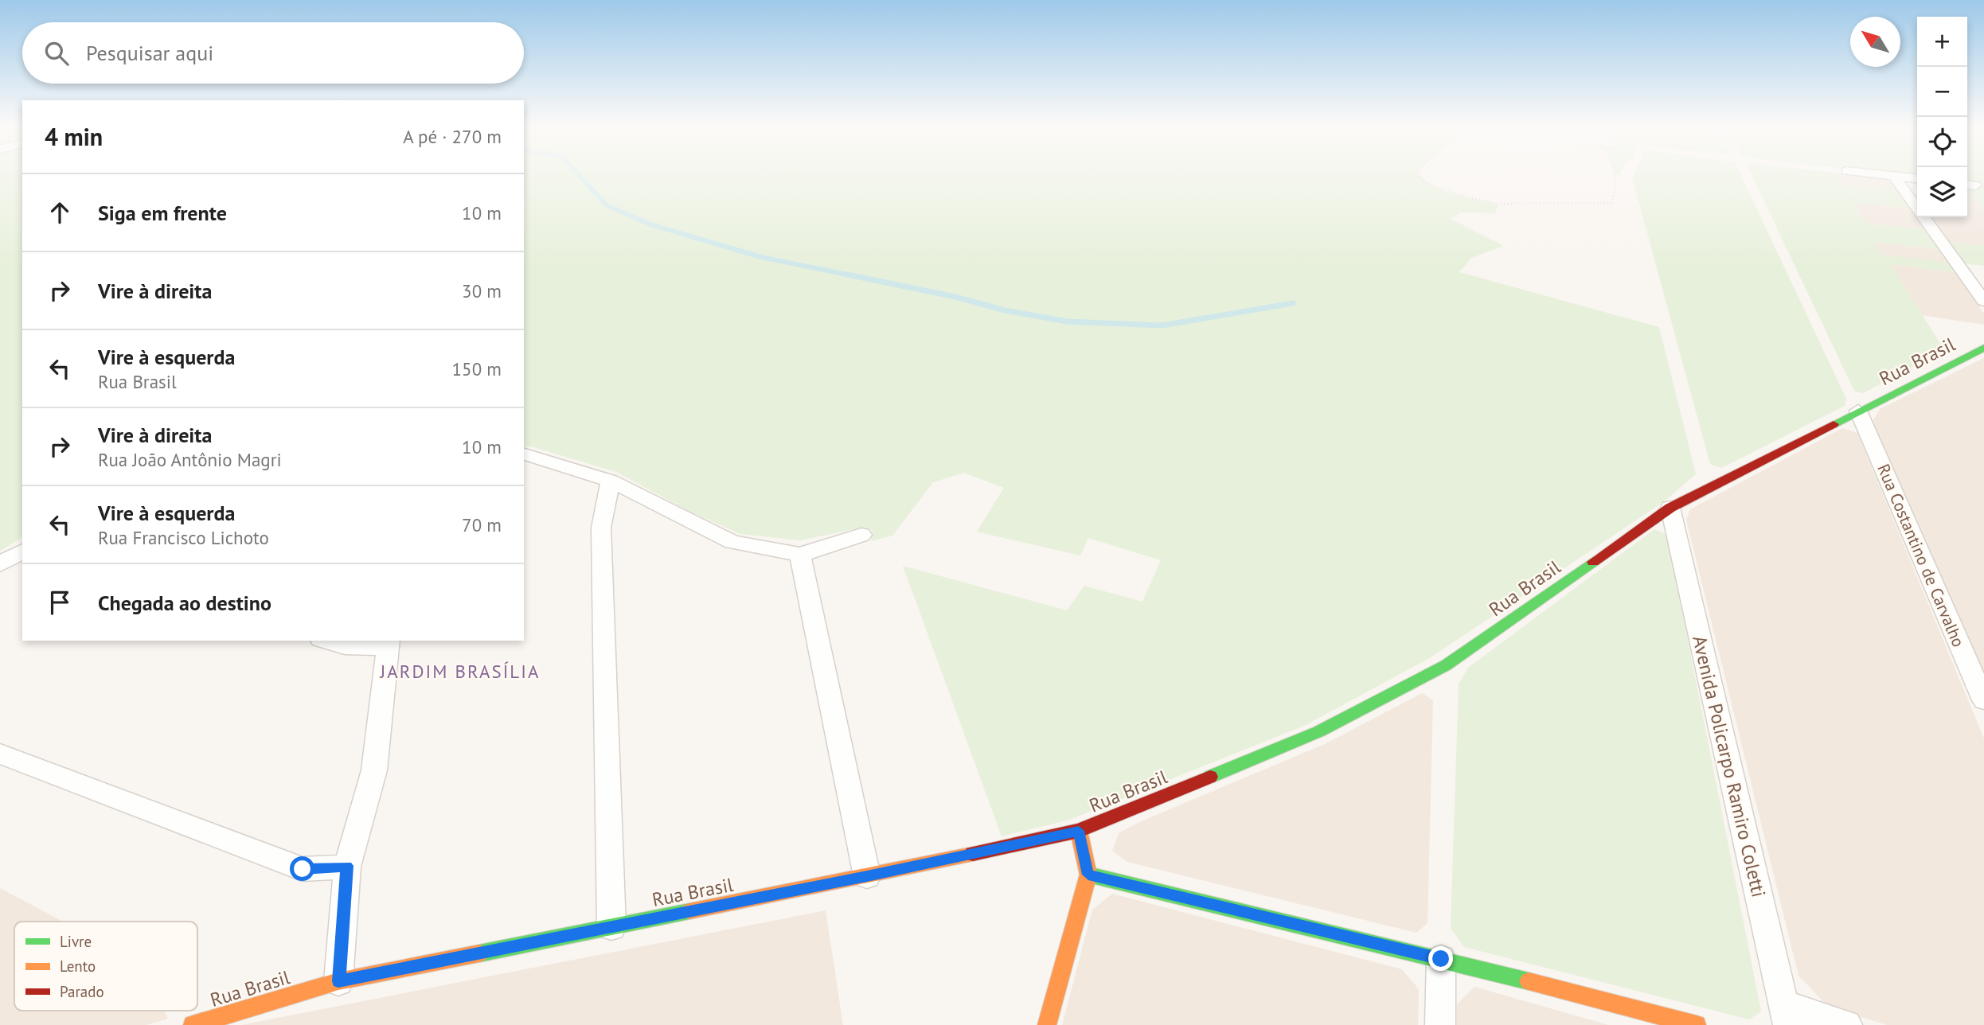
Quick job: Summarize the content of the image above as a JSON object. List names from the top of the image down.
{
  "streets": {
    "street": ["Rua Brasil", "Rua Costantino de Carvalho", "Avenida Policarpo Ramiro Coletti"]
  },
  "crossings": [
    ["Rua Brasil", "Rua Costantino de Carvalho"],
    ["Rua Brasil", "Avenida Policarpo Ramiro Coletti"]
  ],
  "districts": ["JARDIM BRASÍLIA"],
  "legend": ["Livre", "Lento", "Parado"],
  "north": "top left",
  "page": {
    "map_buttons": ["+", "−"],
    "search": "Pesquisar aqui",
    "heading": ["4 min", "A pé · 270 m"],
    "list": [
      ["Siga em frente", "10 m"],
      ["Vire à direita", "30 m"],
      ["Vire à esquerda", "Rua Brasil", "150 m"],
      ["Vire à direita", "Rua João Antônio Magri", "10 m"],
      ["Vire à esquerda", "Rua Francisco Lichoto", "70 m"],
      "Chegada ao destino"
    ]
  }
}
